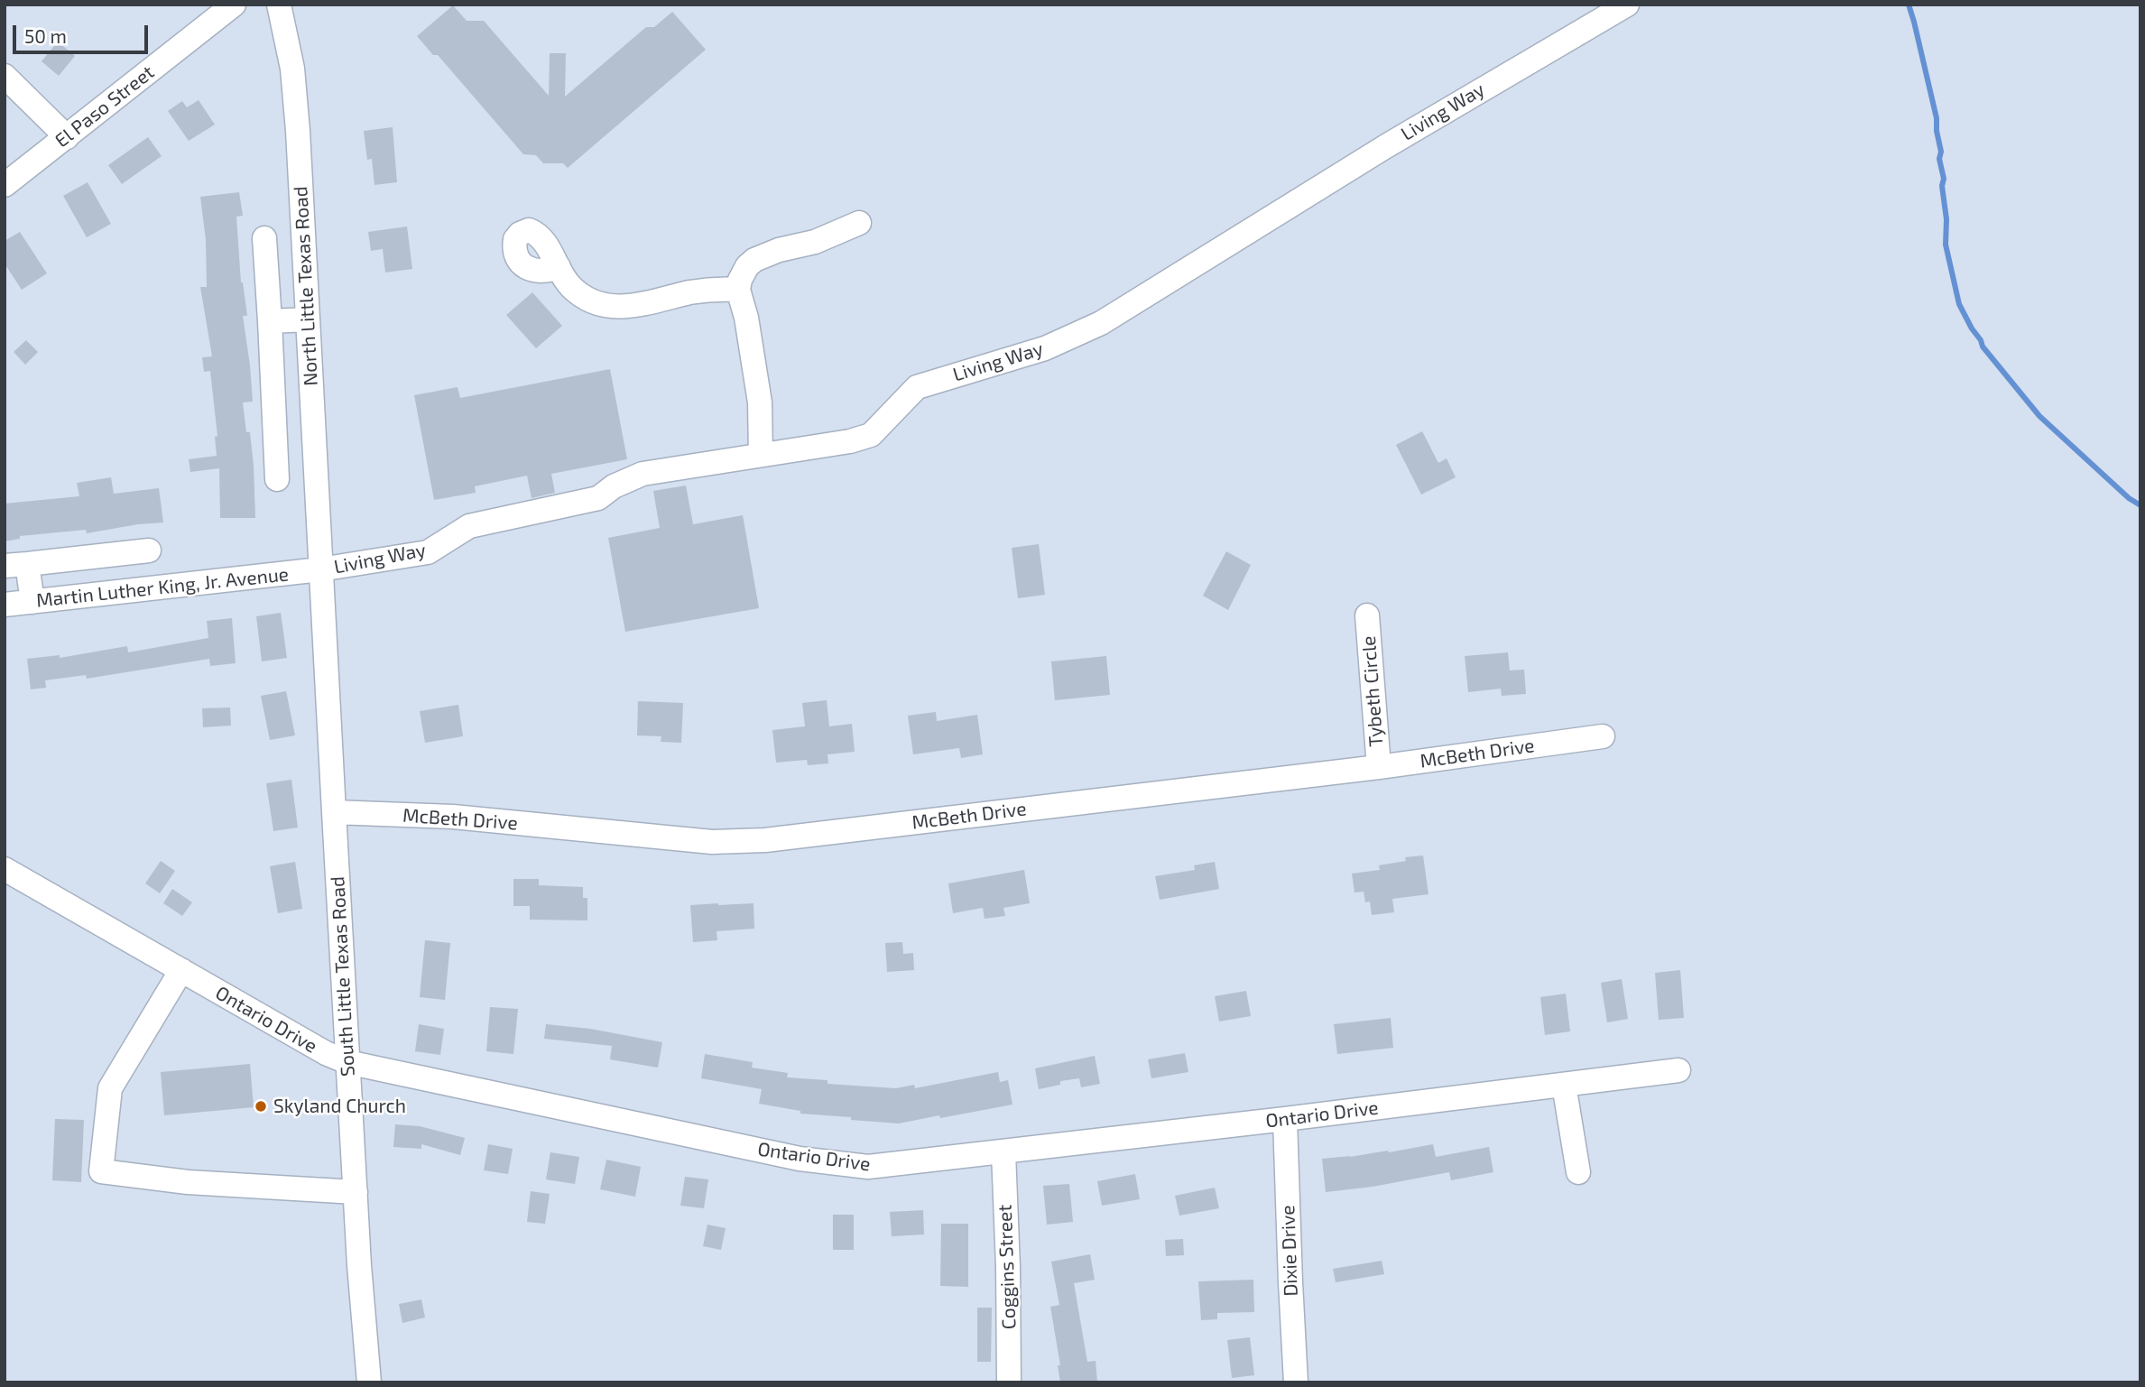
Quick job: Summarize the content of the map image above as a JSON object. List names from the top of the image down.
{
  "streets": {
    "street": [
      "El Paso Street",
      "Living Way",
      "North Little Texas Road",
      "Martin Luther King, Jr. Avenue",
      "Tybeth Circle",
      "McBeth Drive",
      "South Little Texas Road",
      "Ontario Drive",
      "Dixie Drive",
      "Coggins Street"
    ]
  },
  "crossings": [
    ["Living Way", "North Little Texas Road"],
    ["Living Way", "Martin Luther King, Jr. Avenue"],
    ["Living Way", "South Little Texas Road"],
    ["North Little Texas Road", "Martin Luther King, Jr. Avenue"],
    ["North Little Texas Road", "South Little Texas Road"],
    ["Martin Luther King, Jr. Avenue", "South Little Texas Road"],
    ["Tybeth Circle", "McBeth Drive"],
    ["McBeth Drive", "South Little Texas Road"],
    ["South Little Texas Road", "Ontario Drive"],
    ["Ontario Drive", "Dixie Drive"],
    ["Ontario Drive", "Coggins Street"]
  ],
  "places": ["Skyland Church"],
  "scale_bar": "50 m"
}
